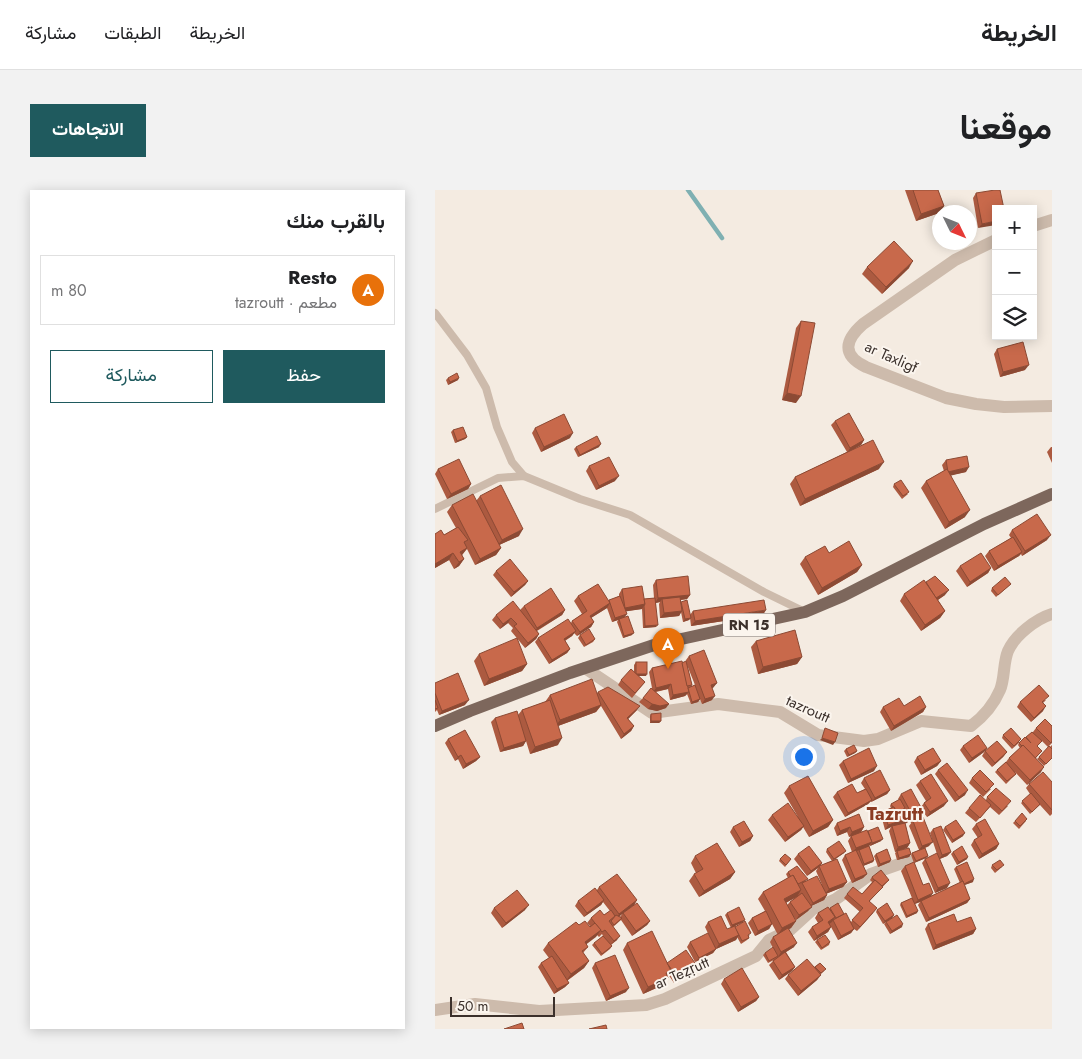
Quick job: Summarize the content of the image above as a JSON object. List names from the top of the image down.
{
  "streets": {
    "main road": ["RN 15"],
    "street": ["ar Taxliǧt", "tazroutt", "ar Teẓṛutt"]
  },
  "crossings": [
    ["RN 15", "tazroutt"]
  ],
  "districts": ["Tazrutt"],
  "scale_bar": "50 m",
  "north": "bottom right",
  "page": {
    "header": "الخريطة",
    "nav": ["الخريطة", "الطبقات", "مشاركة"],
    "title": "موقعنا",
    "buttons": [
      "الاتجاهات",
      ["حفظ", "مشاركة"]
    ],
    "heading": "بالقرب منك",
    "map_buttons": ["+", "−"],
    "list": [
      {
        "mark": "A",
        "name": "Resto",
        "note": "مطعم · tazroutt",
        "value": "80 m"
      }
    ],
    "pins": "A",
    "scale": "50 m"
  }
}
